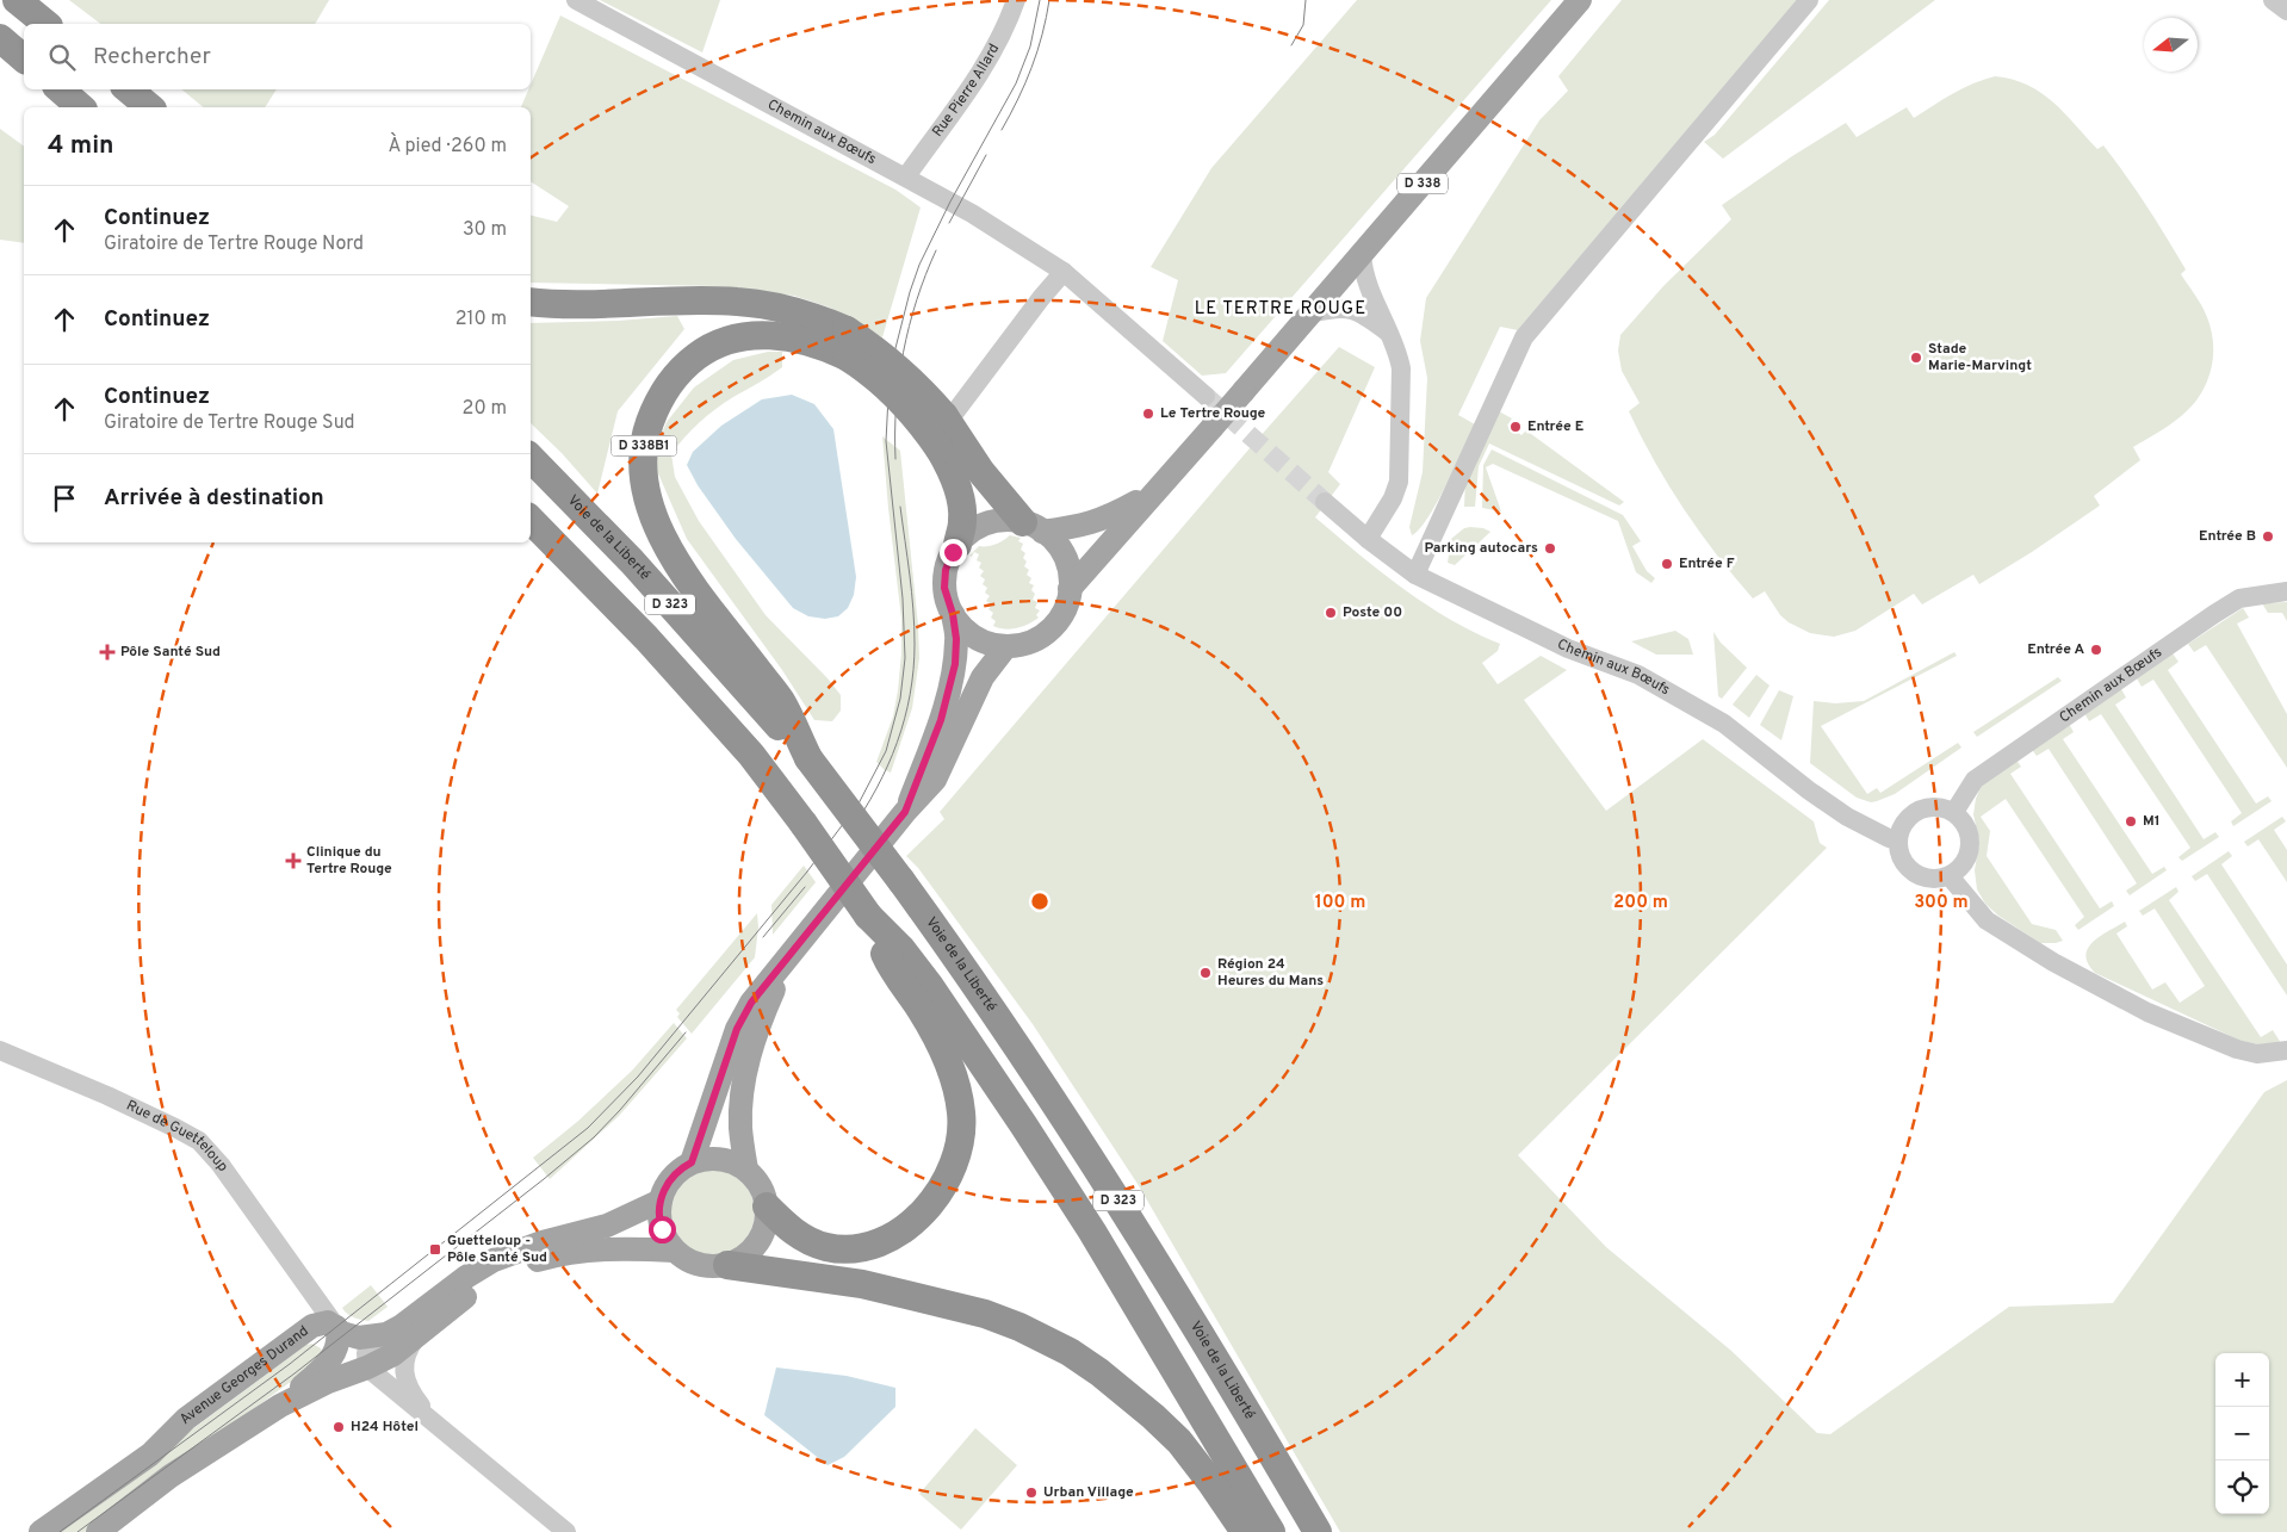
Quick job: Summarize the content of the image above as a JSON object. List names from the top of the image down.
{
  "streets": {
    "highway": ["D 338B1", "Voie de la Liberté", "D 323"],
    "main road": ["D 338", "Avenue Georges Durand"],
    "street": ["Rue Pierre Allard", "Chemin aux Bœufs", "Rue de Guetteloup"]
  },
  "crossings": [
    ["Rue Pierre Allard", "Chemin aux Bœufs"],
    ["D 338", "D 338B1"],
    ["D 338B1", "Voie de la Liberté"],
    ["Rue de Guetteloup", "Avenue Georges Durand"]
  ],
  "districts": ["LE TERTRE ROUGE"],
  "places": {
    "other": [
      "Stade Marie-Marvingt",
      "Le Tertre Rouge",
      "Entrée E",
      "Entrée B",
      "Parking autocars",
      "Entrée F",
      "Poste 00",
      "Entrée A",
      "M1",
      "Région 24 Heures du Mans",
      "H24 Hôtel",
      "Urban Village"
    ],
    "health": ["Pôle Santé Sud", "Clinique du Tertre Rouge"],
    "transit": ["Guetteloup - Pôle Santé Sud"]
  },
  "north": "left",
  "page": {
    "search": "Rechercher",
    "heading": ["4 min", "À pied · 260 m"],
    "list": [
      ["Continuez", "Giratoire de Tertre Rouge Nord", "30 m"],
      ["Continuez", "210 m"],
      ["Continuez", "Giratoire de Tertre Rouge Sud", "20 m"],
      "Arrivée à destination"
    ],
    "map_buttons": ["+", "−"]
  },
  "rings": ["100 m", "200 m", "300 m"]
}
